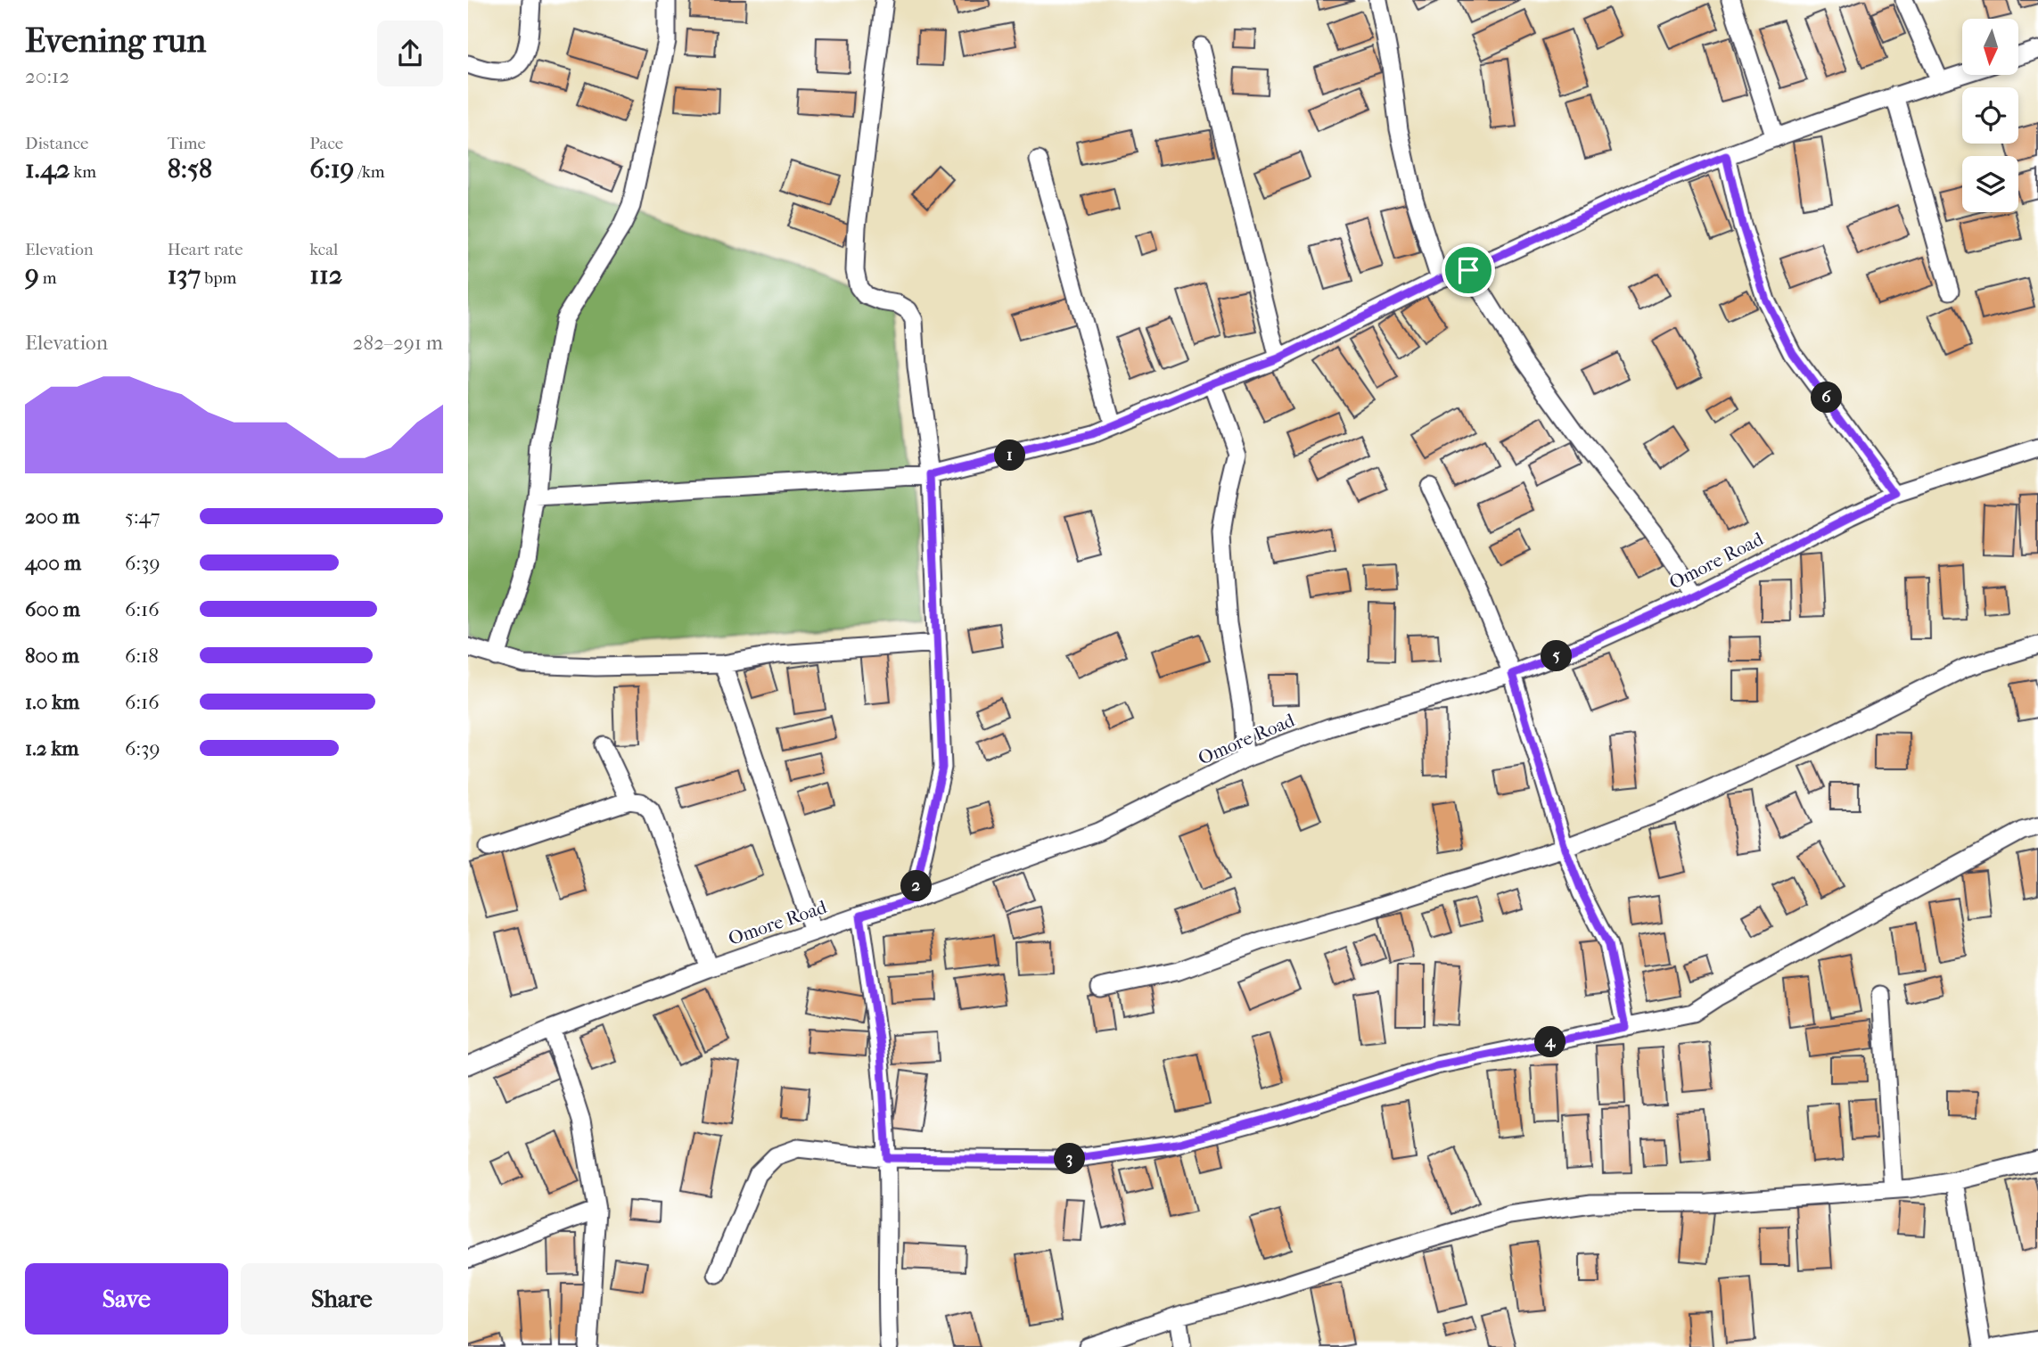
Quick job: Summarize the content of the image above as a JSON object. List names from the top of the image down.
{
  "streets": {
    "street": ["Omore Road"]
  },
  "north": "bottom",
  "page": {
    "heading": ["Evening run", "20:12"],
    "stats": [
      ["Distance", "1.42 km"],
      ["Time", "8:58"],
      ["Pace", "6:19 /km"],
      ["Elevation", "9 m"],
      ["Heart rate", "137 bpm"],
      ["kcal", "112"]
    ],
    "chart": ["Elevation", "282–291 m"],
    "pins": [
      "6",
      "1",
      "5",
      "2",
      "4",
      "3"
    ],
    "list": [
      {
        "name": "200 m",
        "note": "5:47"
      },
      {
        "name": "400 m",
        "note": "6:39"
      },
      {
        "name": "600 m",
        "note": "6:16"
      },
      {
        "name": "800 m",
        "note": "6:18"
      },
      {
        "name": "1.0 km",
        "note": "6:16"
      },
      {
        "name": "1.2 km",
        "note": "6:39"
      }
    ],
    "buttons": ["Save", "Share"]
  }
}
